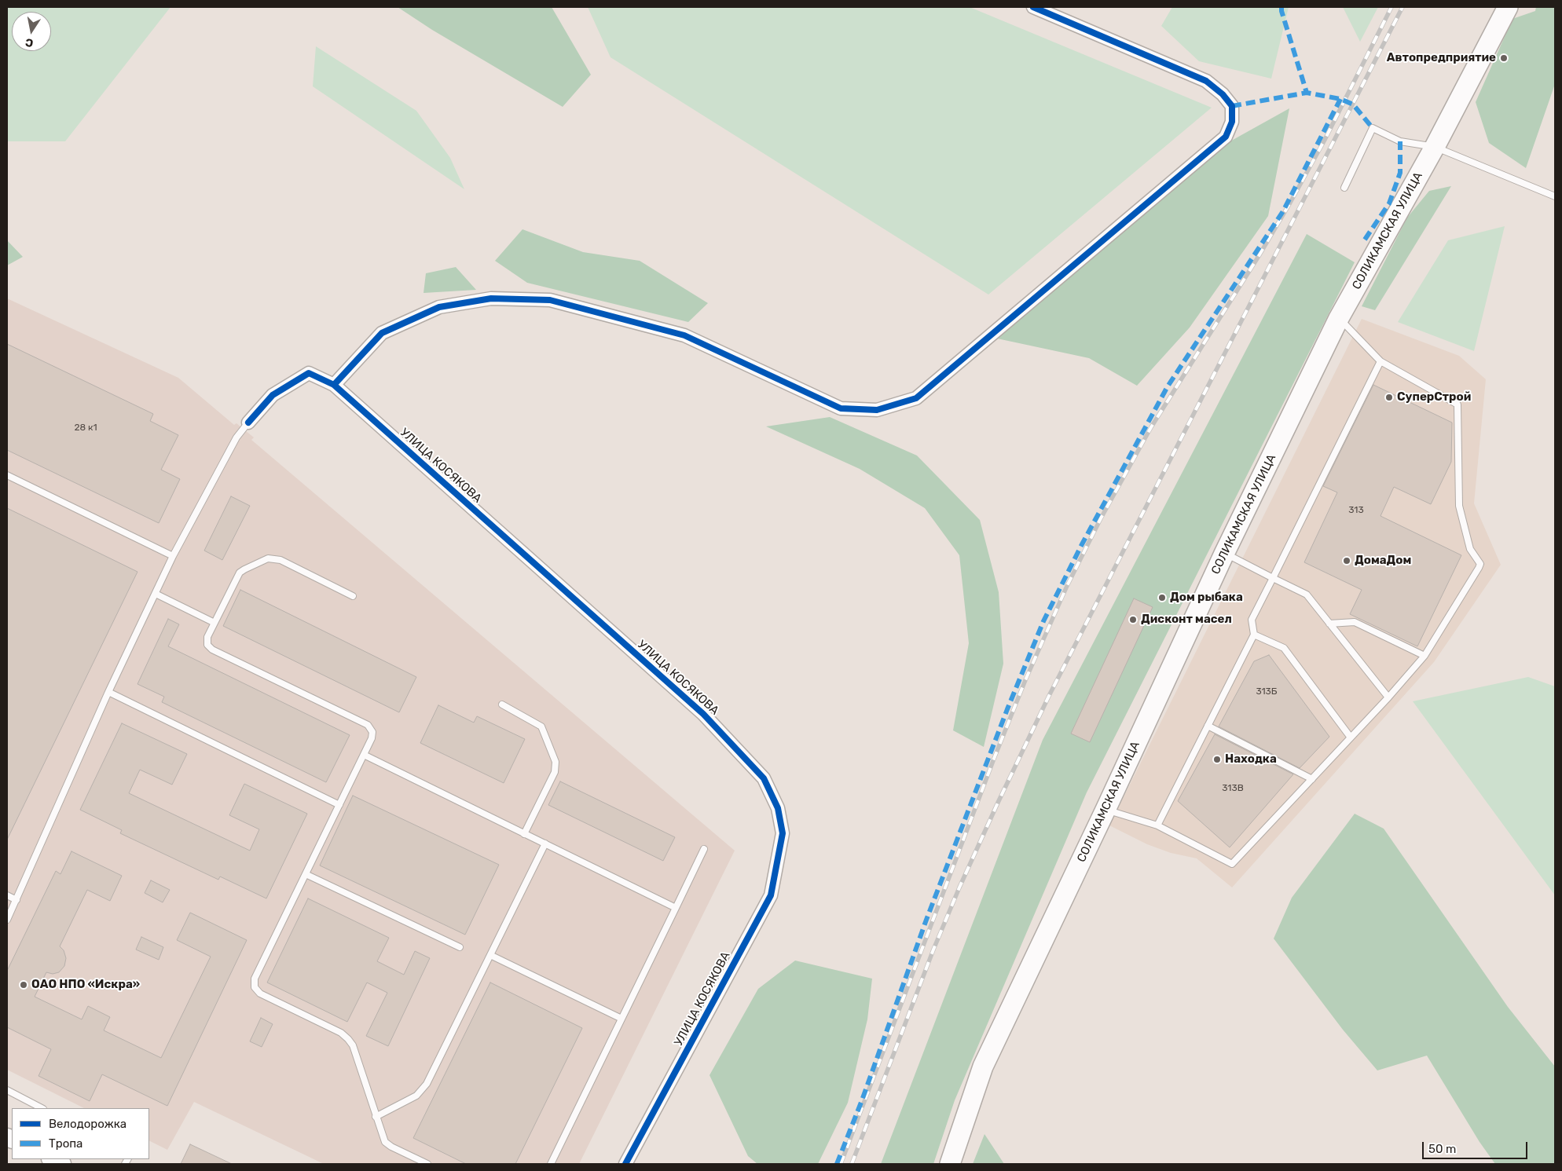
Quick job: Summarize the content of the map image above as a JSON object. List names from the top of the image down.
{
  "streets": {
    "main road": ["СОЛИКАМСКАЯ УЛИЦА"],
    "street": ["УЛИЦА КОСЯКОВА"]
  },
  "places": [
    "Автопредприятие",
    "СуперСтрой",
    "ДомаДом",
    "Дом рыбака",
    "Дисконт масел",
    "Находка",
    "ОАО НПО «Искра»"
  ],
  "house_numbers": [
    "28 к1",
    "313",
    "313Б",
    "313В"
  ],
  "legend": ["Велодорожка", "Тропа"],
  "scale_bar": "50 m",
  "north": "bottom"
}
